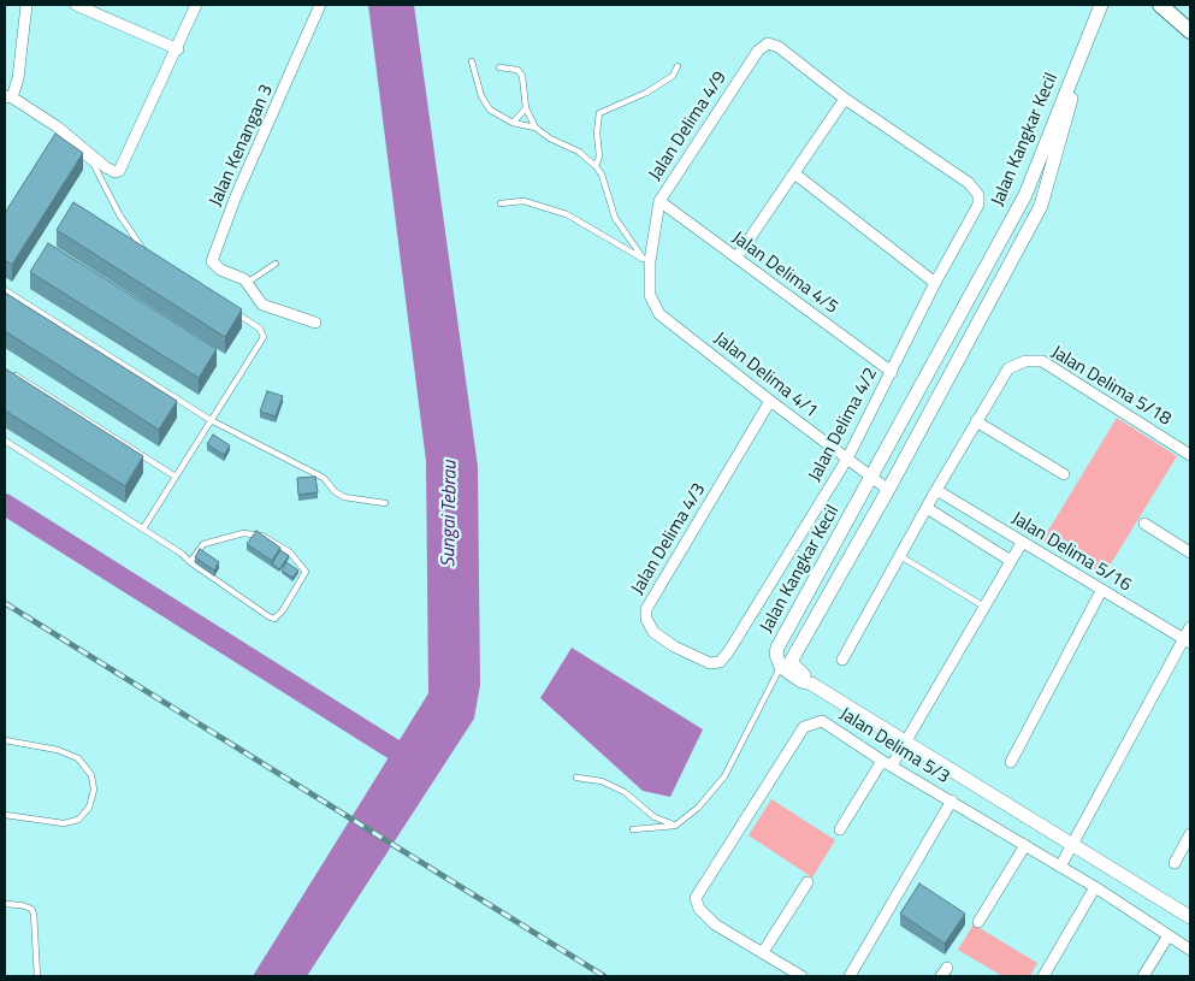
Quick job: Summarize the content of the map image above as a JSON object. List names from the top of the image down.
{
  "streets": {
    "street": [
      "Jalan Delima 4/9",
      "Jalan Kangkar Kecil",
      "Jalan Kenangan 3",
      "Jalan Delima 4/5",
      "Jalan Delima 4/1",
      "Jalan Delima 5/18",
      "Jalan Delima 4/2",
      "Jalan Delima 4/3",
      "Jalan Delima 5/16",
      "Jalan Delima 5/3"
    ]
  },
  "crossings": [
    ["Jalan Delima 4/9", "Jalan Delima 4/5"],
    ["Jalan Delima 4/9", "Jalan Delima 4/1"],
    ["Jalan Delima 4/9", "Jalan Delima 4/2"],
    ["Jalan Kangkar Kecil", "Jalan Delima 4/1"],
    ["Jalan Delima 4/5", "Jalan Delima 4/2"],
    ["Jalan Delima 4/1", "Jalan Delima 4/2"],
    ["Jalan Delima 4/1", "Jalan Delima 4/3"],
    ["Jalan Delima 5/18", "Jalan Delima 5/16"],
    ["Jalan Delima 4/2", "Jalan Delima 4/3"]
  ],
  "water": ["Sungai Tebrau"]
}
